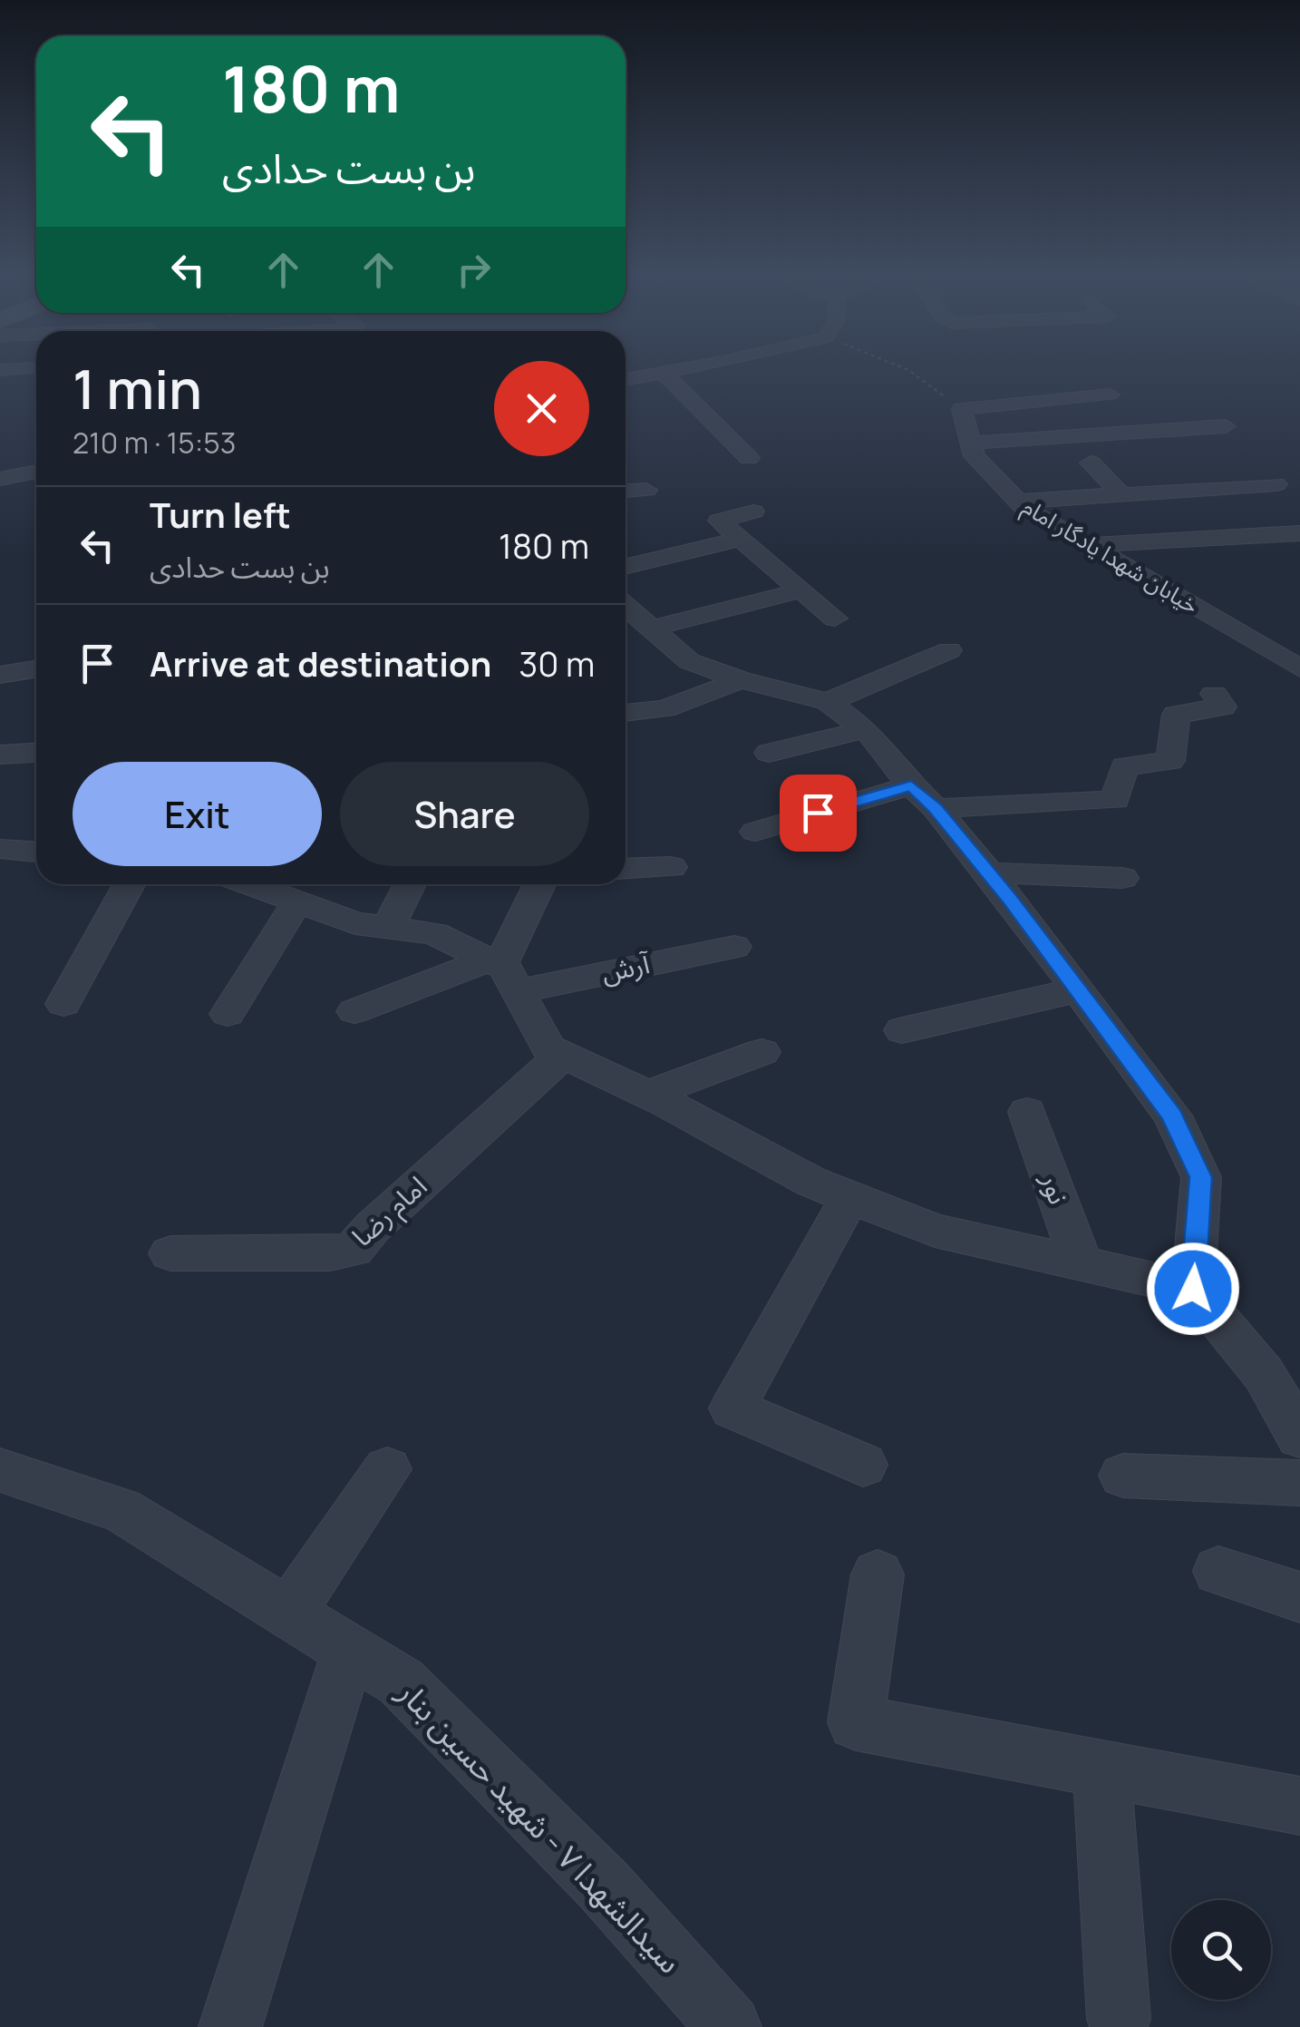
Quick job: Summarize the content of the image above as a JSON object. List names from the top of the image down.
{
  "streets": {
    "street": [
      "خیابان شهدا یادگار امام",
      "آرش",
      "نور",
      "امام رضا",
      "سیدالشهدا ۷ - شهید حسین بنار"
    ]
  },
  "page": {
    "turn": ["180 m", "بن بست حدادی"],
    "heading": ["1 min", "210 m · 15:53"],
    "list": [
      {
        "name": "Turn left",
        "note": "بن بست حدادی",
        "value": "180 m"
      },
      {
        "name": "Arrive at destination",
        "value": "30 m"
      }
    ],
    "buttons": ["Exit", "Share"]
  }
}
